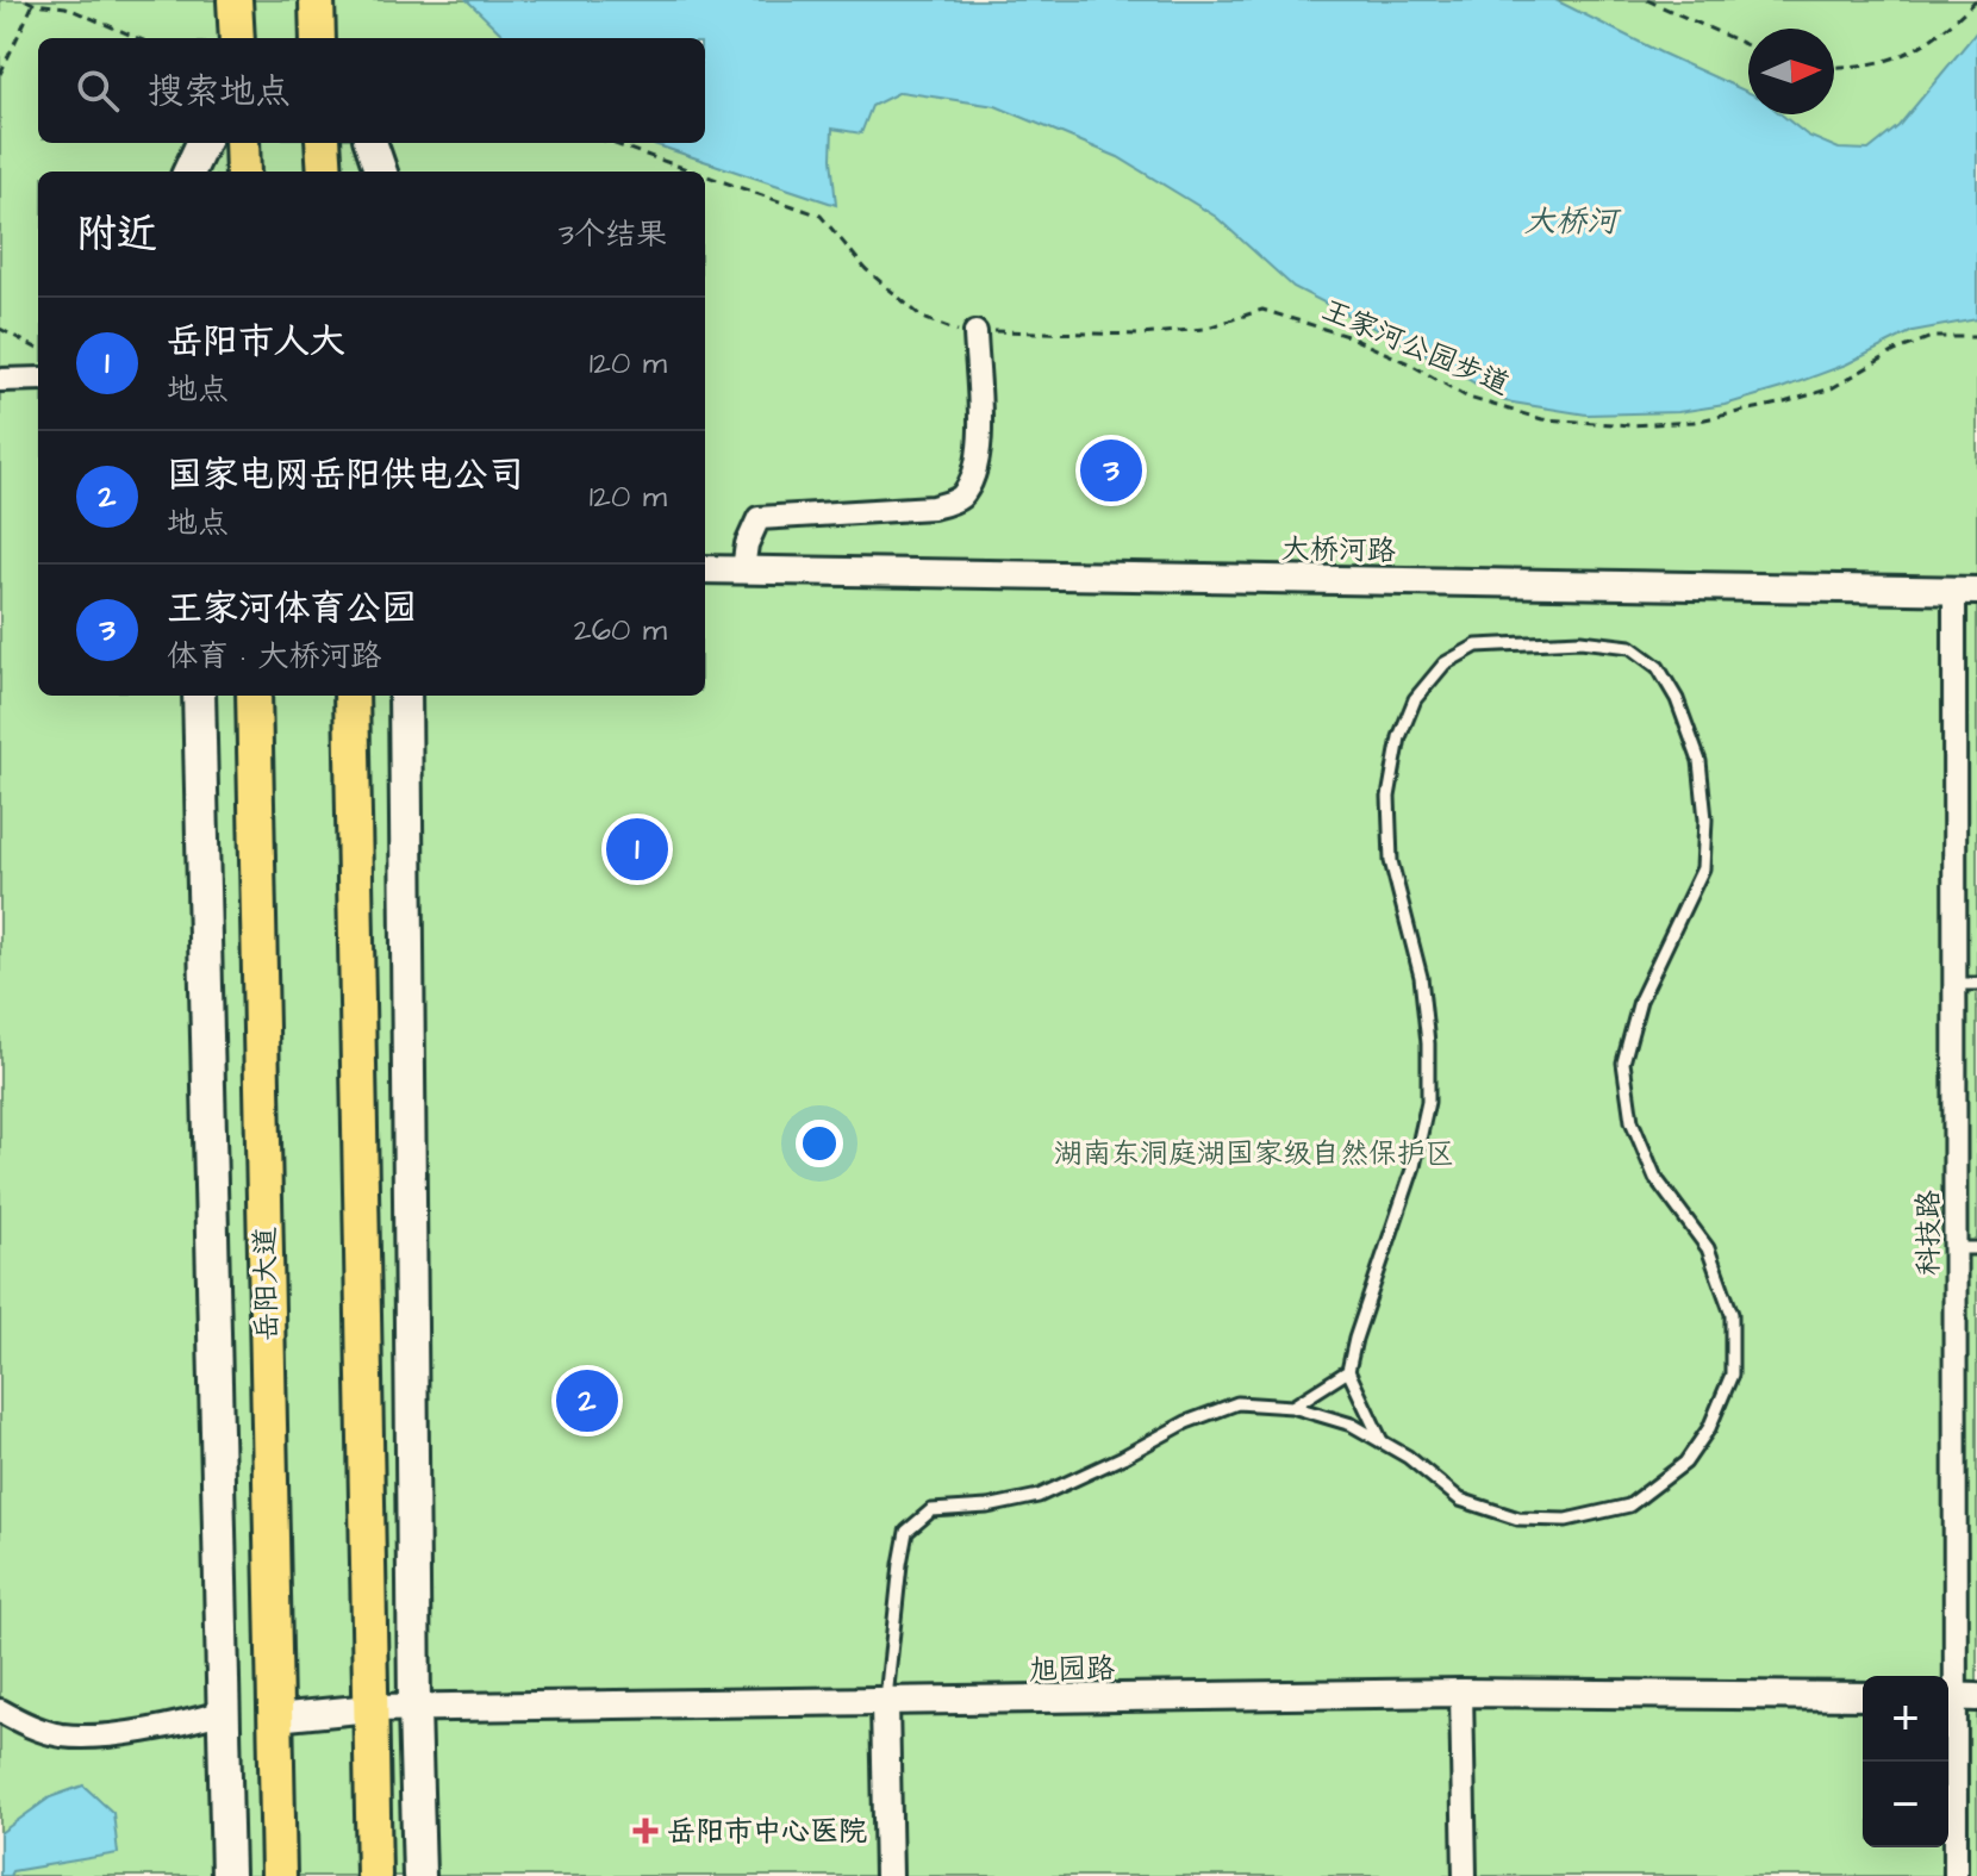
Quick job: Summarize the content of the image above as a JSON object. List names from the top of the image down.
{
  "streets": {
    "main road": ["岳阳大道"],
    "street": ["大桥河路", "科技路", "旭园路"],
    "path": ["王家河公园步道"]
  },
  "crossings": [
    ["大桥河路", "科技路"],
    ["岳阳大道", "旭园路"]
  ],
  "water": ["大桥河"],
  "parks": ["湖南东洞庭湖国家级自然保护区"],
  "places": {
    "health": ["岳阳市中心医院"]
  },
  "north": "right",
  "page": {
    "search": "搜索地点",
    "heading": ["附近", "3个结果"],
    "list": [
      {
        "mark": "1",
        "name": "岳阳市人大",
        "note": "地点",
        "value": "120 m"
      },
      {
        "mark": "2",
        "name": "国家电网岳阳供电公司",
        "note": "地点",
        "value": "120 m"
      },
      {
        "mark": "3",
        "name": "王家河体育公园",
        "note": "体育 · 大桥河路",
        "value": "260 m"
      }
    ],
    "pins": ["3", "1", "2"],
    "map_buttons": ["+", "−"]
  }
}
